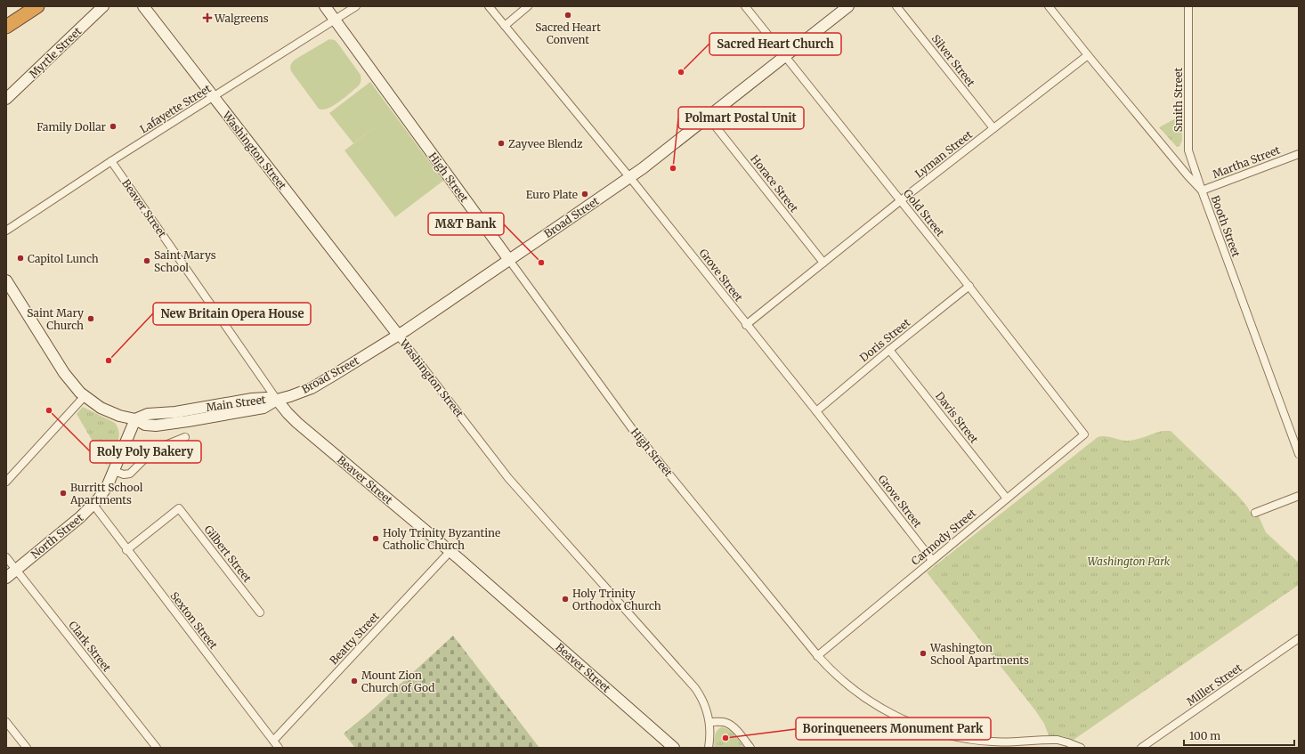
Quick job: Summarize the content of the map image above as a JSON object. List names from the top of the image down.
{
  "streets": {
    "main road": [
      "Myrtle Street",
      "Washington Street",
      "High Street",
      "Beaver Street",
      "Broad Street",
      "Main Street",
      "North Street"
    ],
    "street": [
      "Silver Street",
      "Smith Street",
      "Lafayette Street",
      "Lyman Street",
      "Martha Street",
      "Horace Street",
      "Gold Street",
      "Booth Street",
      "Grove Street",
      "Doris Street",
      "Davis Street",
      "Carmody Street",
      "Gilbert Street",
      "Sexton Street",
      "Beatty Street",
      "Clark Street",
      "Miller Street"
    ]
  },
  "crossings": [
    ["Silver Street", "Lyman Street"],
    ["Smith Street", "Martha Street"],
    ["Smith Street", "Booth Street"],
    ["Lafayette Street", "Washington Street"],
    ["Lafayette Street", "High Street"],
    ["Lafayette Street", "Beaver Street"],
    ["Washington Street", "Broad Street"],
    ["Lyman Street", "Horace Street"],
    ["Lyman Street", "Gold Street"],
    ["Lyman Street", "Booth Street"],
    ["Lyman Street", "Grove Street"],
    ["Martha Street", "Booth Street"],
    ["High Street", "Broad Street"],
    ["High Street", "Carmody Street"],
    ["Horace Street", "Broad Street"],
    ["Beaver Street", "Broad Street"],
    ["Beaver Street", "Main Street"],
    ["Beaver Street", "Beatty Street"],
    ["Gold Street", "Broad Street"],
    ["Gold Street", "Doris Street"],
    ["Gold Street", "Carmody Street"],
    ["Broad Street", "Grove Street"],
    ["Broad Street", "Main Street"],
    ["Grove Street", "Doris Street"],
    ["Grove Street", "Carmody Street"],
    ["Doris Street", "Davis Street"],
    ["Main Street", "North Street"],
    ["Davis Street", "Carmody Street"],
    ["North Street", "Sexton Street"],
    ["North Street", "Clark Street"],
    ["Gilbert Street", "Sexton Street"],
    ["Sexton Street", "Beatty Street"]
  ],
  "parks": ["Washington Park"],
  "places": {
    "other": [
      "Sacred Heart Convent",
      "Sacred Heart Church",
      "Family Dollar",
      "Zayvee Blendz",
      "Polmart Postal Unit",
      "Euro Plate",
      "Capitol Lunch",
      "Saint Marys School",
      "M&T Bank",
      "Saint Mary Church",
      "New Britain Opera House",
      "Roly Poly Bakery",
      "Burritt School Apartments",
      "Holy Trinity Byzantine Catholic Church",
      "Holy Trinity Orthodox Church",
      "Washington School Apartments",
      "Mount Zion Church of God",
      "Borinqueneers Monument Park"
    ],
    "health": ["Walgreens"]
  },
  "scale_bar": "100 m"
}
